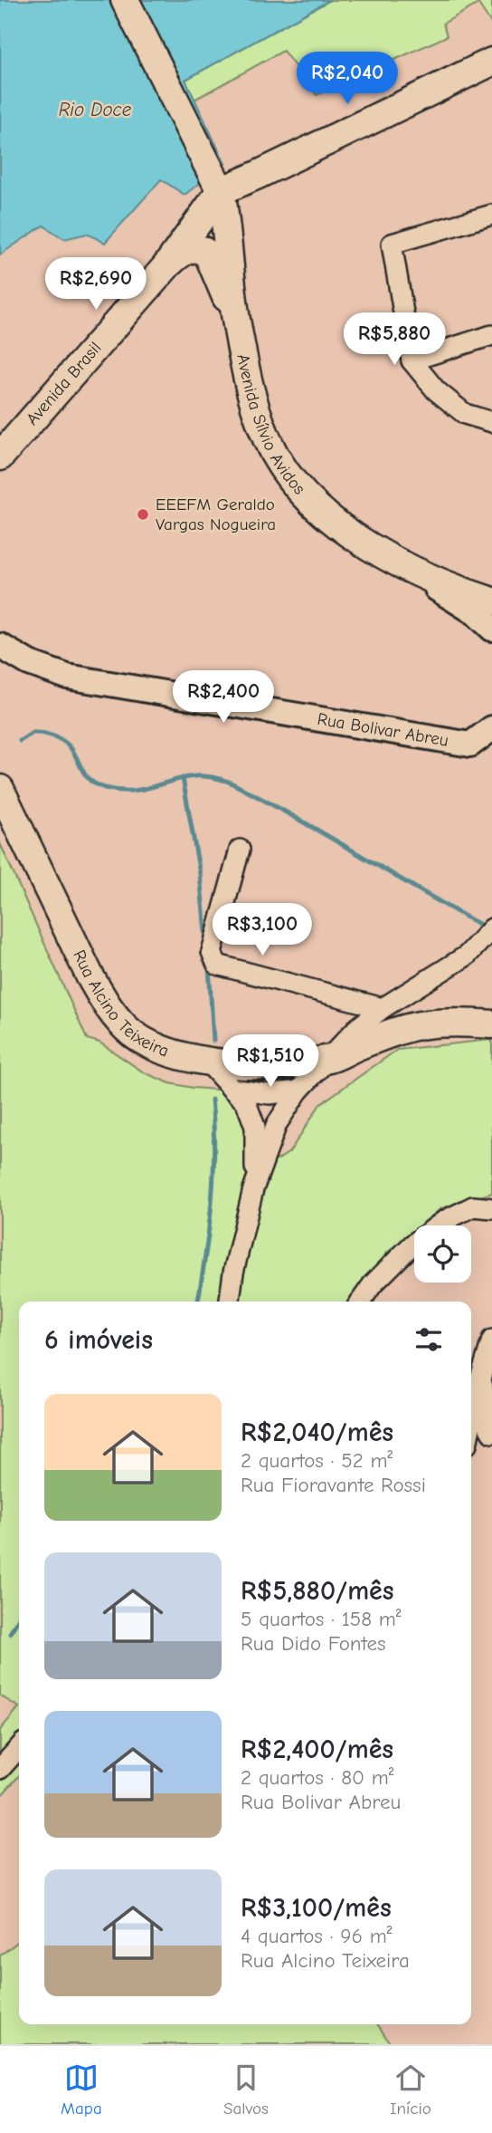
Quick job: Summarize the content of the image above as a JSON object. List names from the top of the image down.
{
  "streets": {
    "main road": ["Avenida Brasil", "Avenida Sílvio Avidos", "Rua Alcino Teixeira"],
    "street": ["Rua Bolivar Abreu"]
  },
  "crossings": [
    ["Avenida Brasil", "Avenida Sílvio Avidos"]
  ],
  "water": ["Rio Doce"],
  "places": ["EEEFM Geraldo Vargas Nogueira"],
  "page": {
    "price": [
      "R$2,040",
      "R$2,690",
      "R$5,880",
      "R$2,400",
      "R$3,100",
      "R$1,510"
    ],
    "heading": "6 imóveis",
    "list": [
      {
        "name": "R$2,040/mês",
        "note": "2 quartos · 52 m² · Rua Fioravante Rossi"
      },
      {
        "name": "R$5,880/mês",
        "note": "5 quartos · 158 m² · Rua Dido Fontes"
      },
      {
        "name": "R$2,400/mês",
        "note": "2 quartos · 80 m² · Rua Bolivar Abreu"
      },
      {
        "name": "R$3,100/mês",
        "note": "4 quartos · 96 m² · Rua Alcino Teixeira"
      }
    ],
    "tabs": ["Mapa", "Salvos", "Início"]
  }
}
